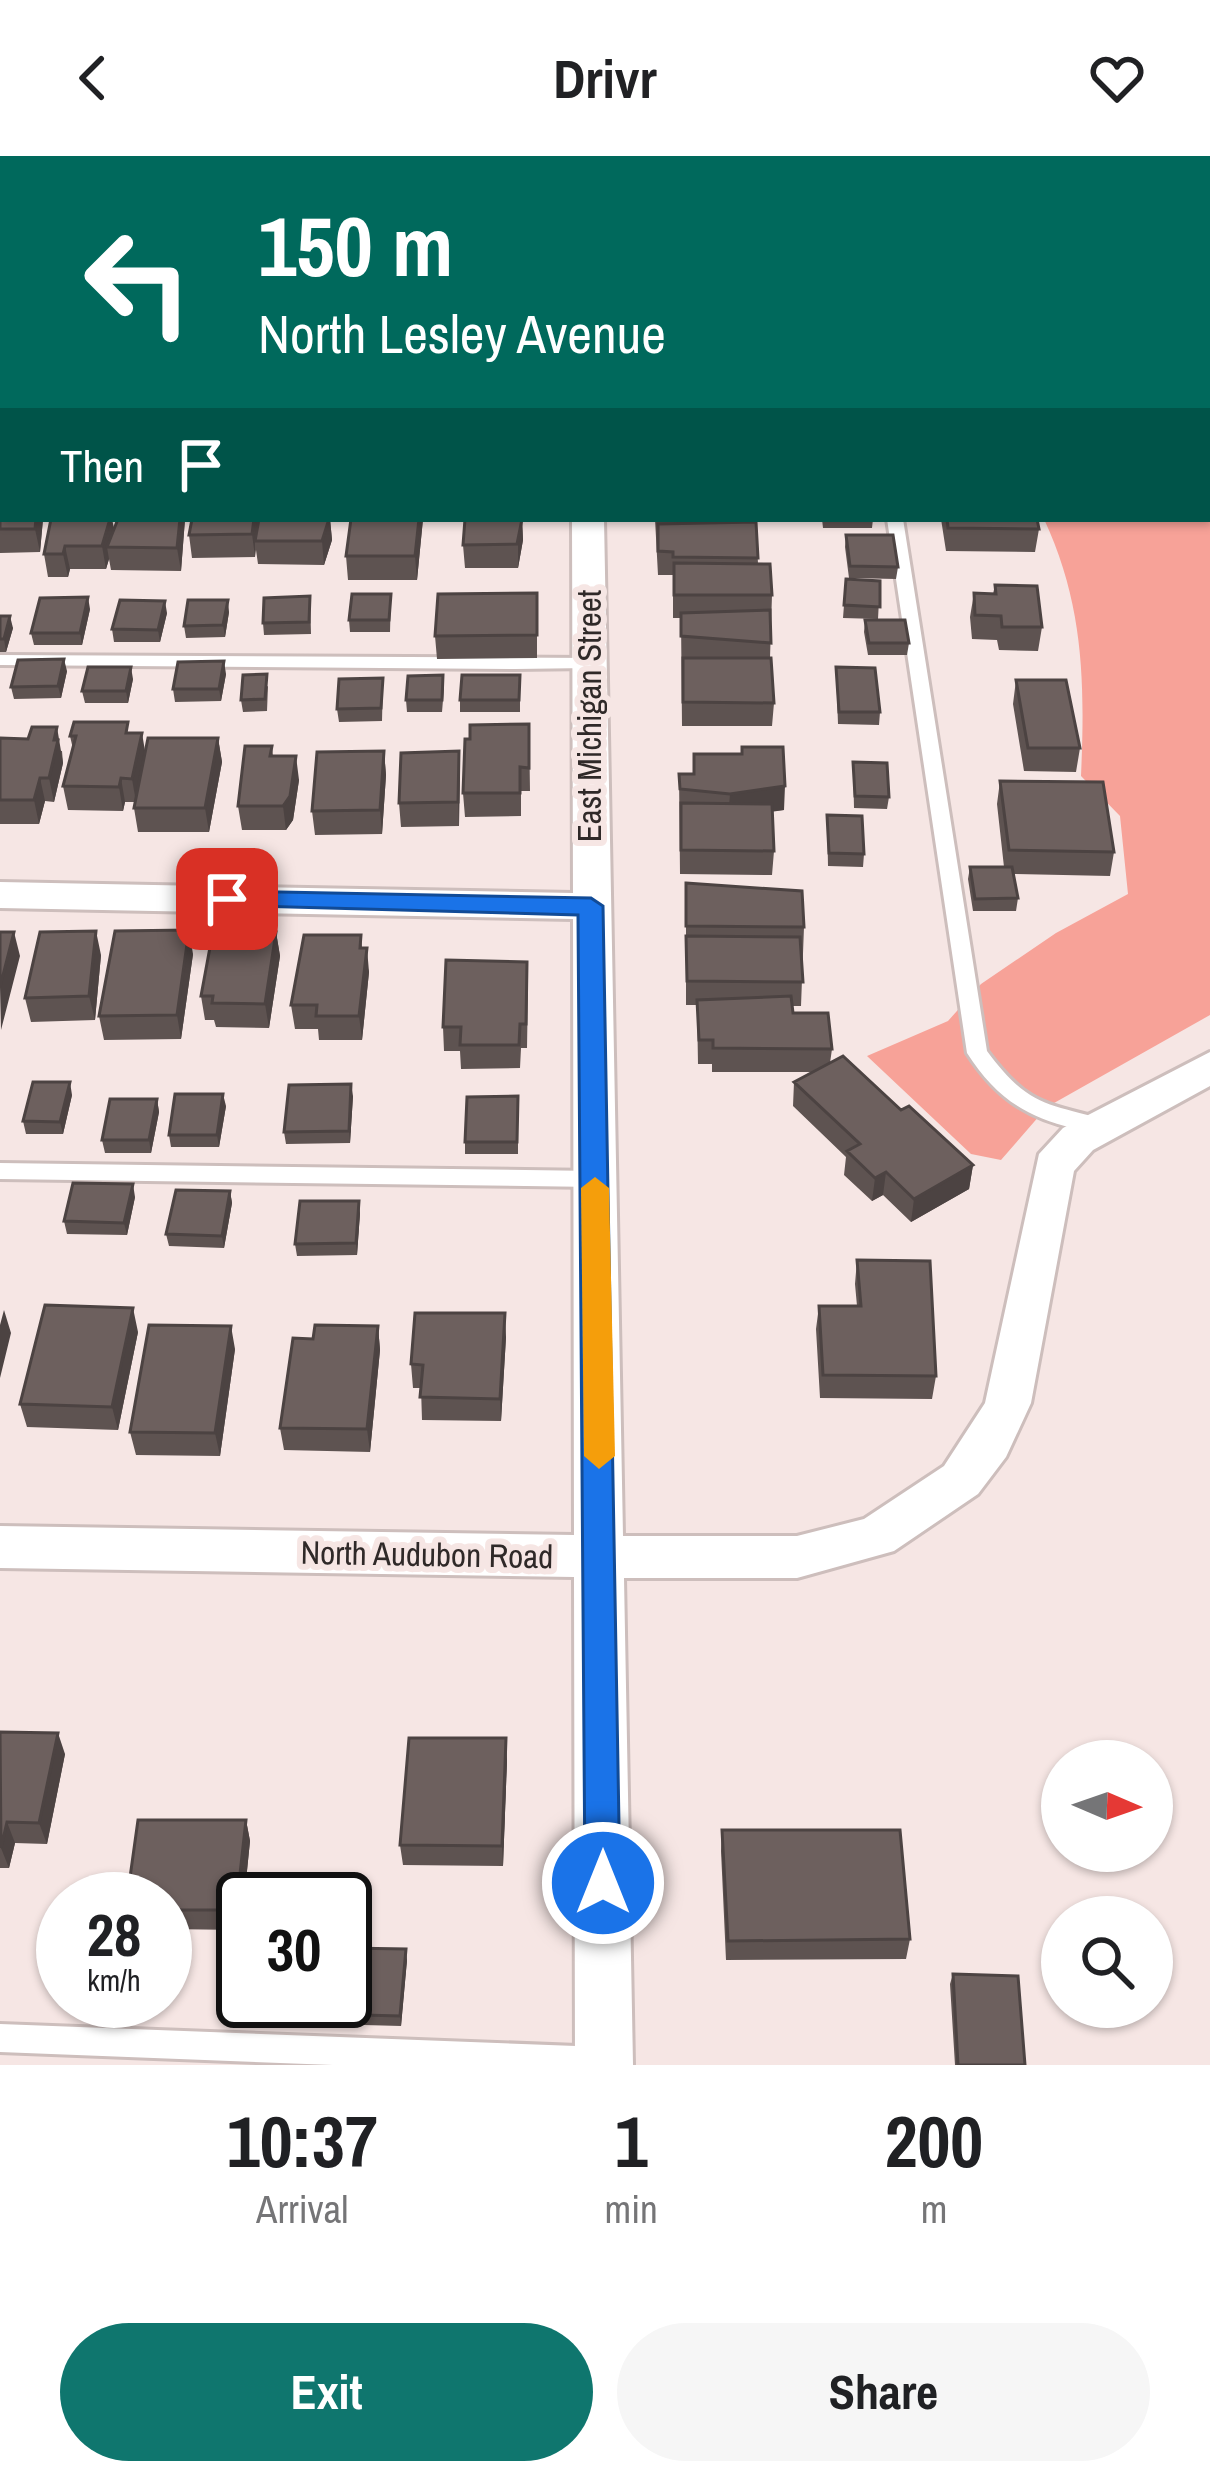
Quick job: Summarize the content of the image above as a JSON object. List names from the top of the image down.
{
  "streets": {
    "street": ["East Michigan Street", "North Audubon Road"]
  },
  "crossings": [
    ["East Michigan Street", "North Audubon Road"]
  ],
  "north": "right",
  "page": {
    "header": "Drivr",
    "turn": ["150 m", "North Lesley Avenue"],
    "then": "Then",
    "speed": "28 km/h",
    "limit": "30",
    "eta": [
      "10:37",
      "Arrival",
      "1",
      "min",
      "200",
      "m"
    ],
    "buttons": ["Exit", "Share"]
  }
}
